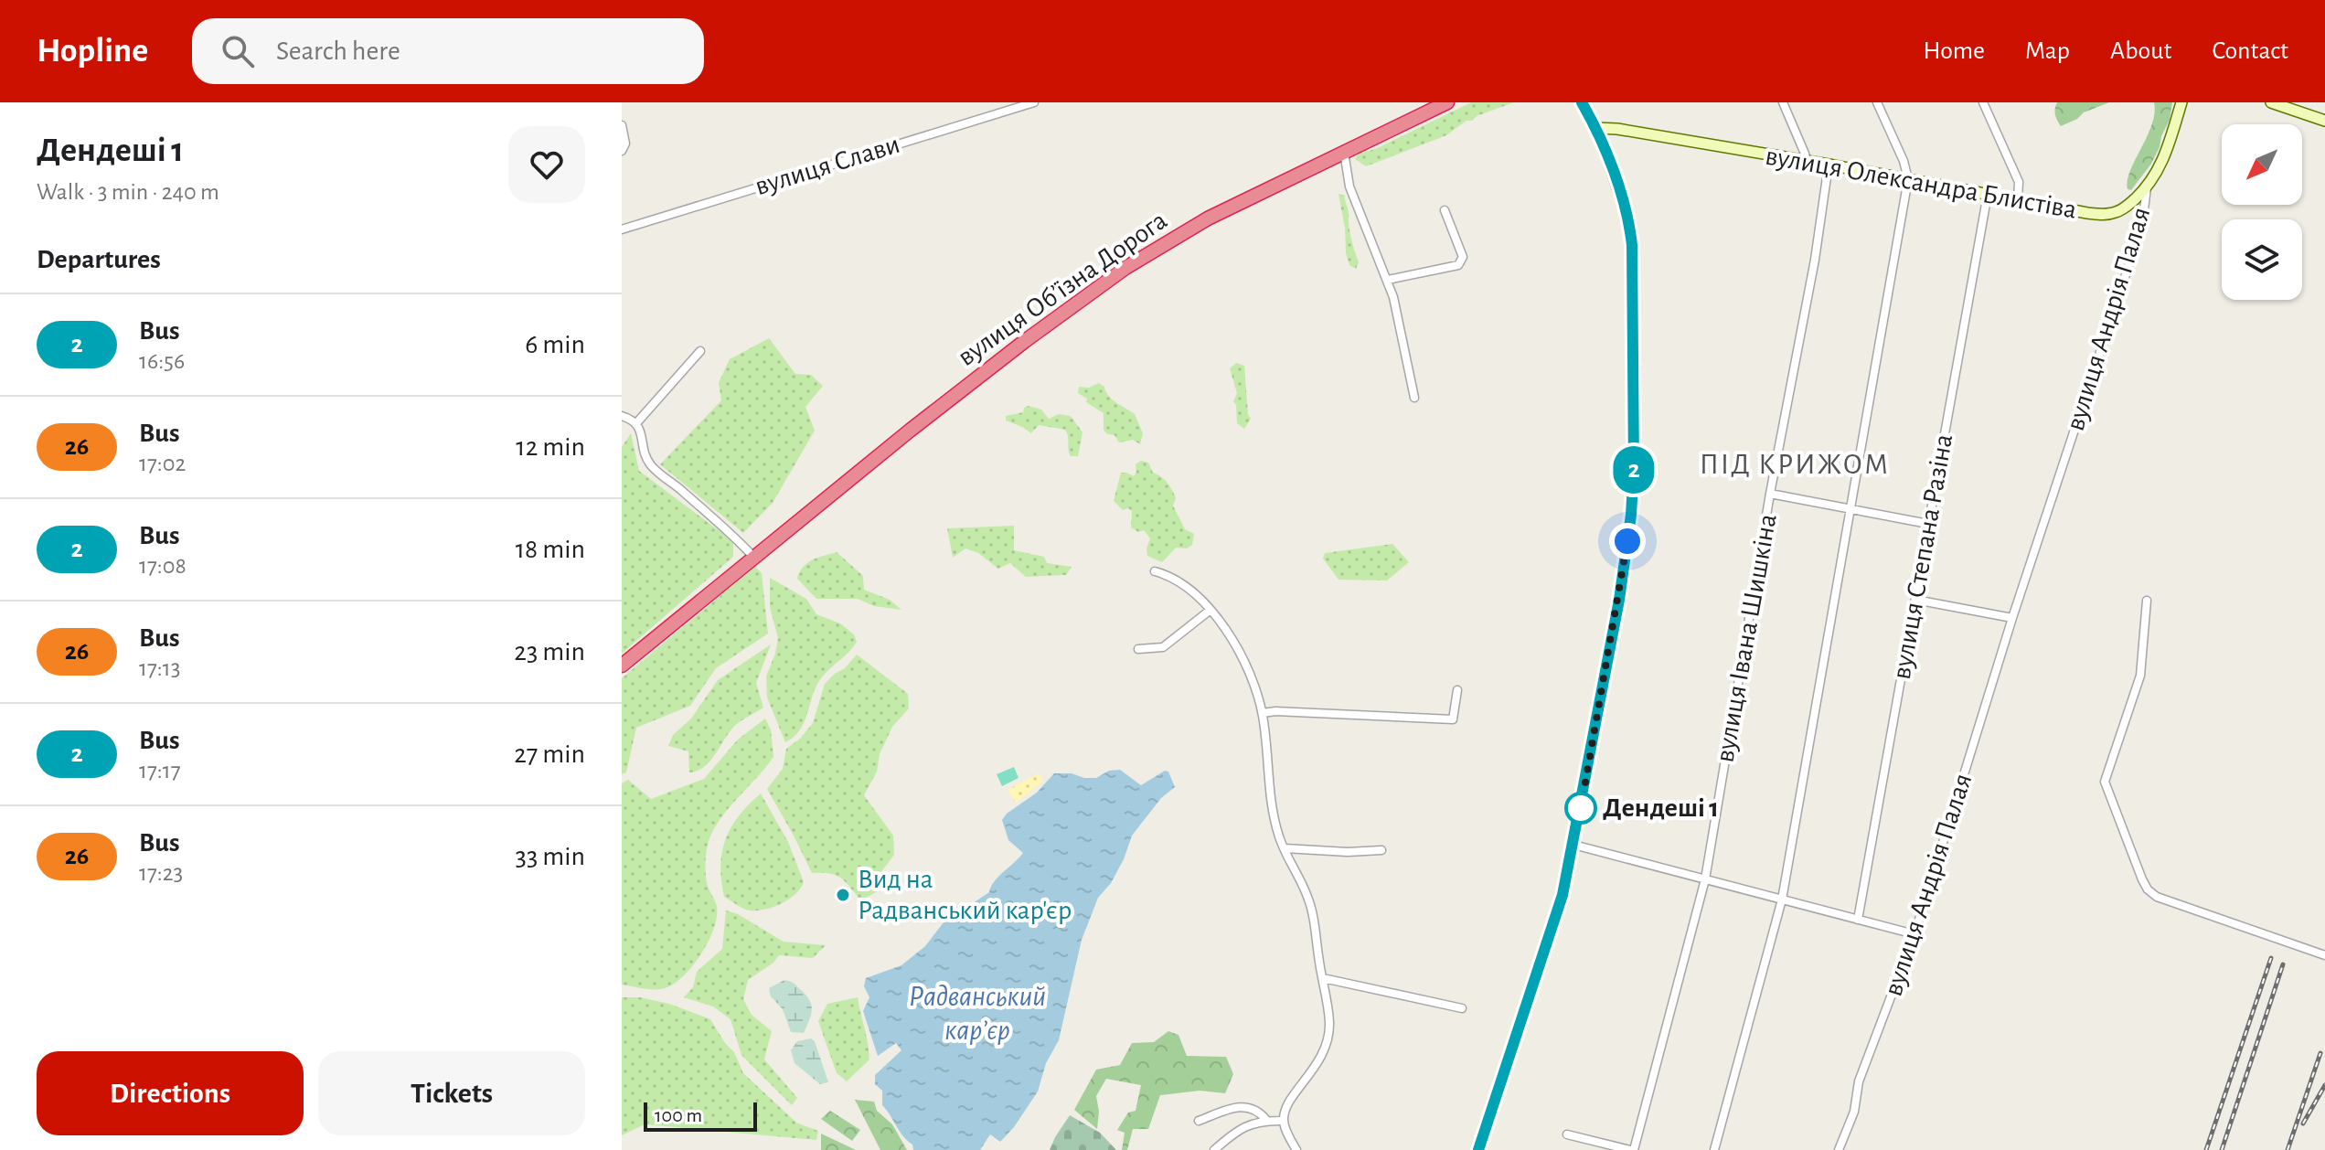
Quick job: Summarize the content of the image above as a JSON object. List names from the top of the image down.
{
  "streets": {
    "highway": ["вулиця Обʼїзна Дорога"],
    "street": [
      "вулиця Слави",
      "вулиця Олександра Блистіва",
      "вулиця Андрія Палая",
      "вулиця Степана Разіна",
      "вулиця Івана Шишкіна"
    ]
  },
  "crossings": [
    ["вулиця Олександра Блистіва", "вулиця Андрія Палая"],
    ["вулиця Олександра Блистіва", "вулиця Степана Разіна"],
    ["вулиця Олександра Блистіва", "вулиця Івана Шишкіна"]
  ],
  "districts": ["ПІД КРИЖОМ"],
  "water": ["Радванський карʼєр"],
  "places": ["Дендеші 1", "Вид на Радванський кар'єр"],
  "lines": ["bus line 2"],
  "scale_bar": "100 m",
  "north": "bottom left",
  "page": {
    "header": "Hopline",
    "search": "Search here",
    "nav": [
      "Home",
      "Map",
      "About",
      "Contact"
    ],
    "heading": [
      ["Дендеші 1", "Walk · 3 min · 240 m"],
      "Departures"
    ],
    "on_map": "2",
    "list": [
      {
        "mark": "2",
        "name": "Bus",
        "note": "16:56",
        "value": "6 min"
      },
      {
        "mark": "26",
        "name": "Bus",
        "note": "17:02",
        "value": "12 min"
      },
      {
        "mark": "2",
        "name": "Bus",
        "note": "17:08",
        "value": "18 min"
      },
      {
        "mark": "26",
        "name": "Bus",
        "note": "17:13",
        "value": "23 min"
      },
      {
        "mark": "2",
        "name": "Bus",
        "note": "17:17",
        "value": "27 min"
      },
      {
        "mark": "26",
        "name": "Bus",
        "note": "17:23",
        "value": "33 min"
      }
    ],
    "buttons": ["Directions", "Tickets"],
    "scale": "100 m"
  }
}
